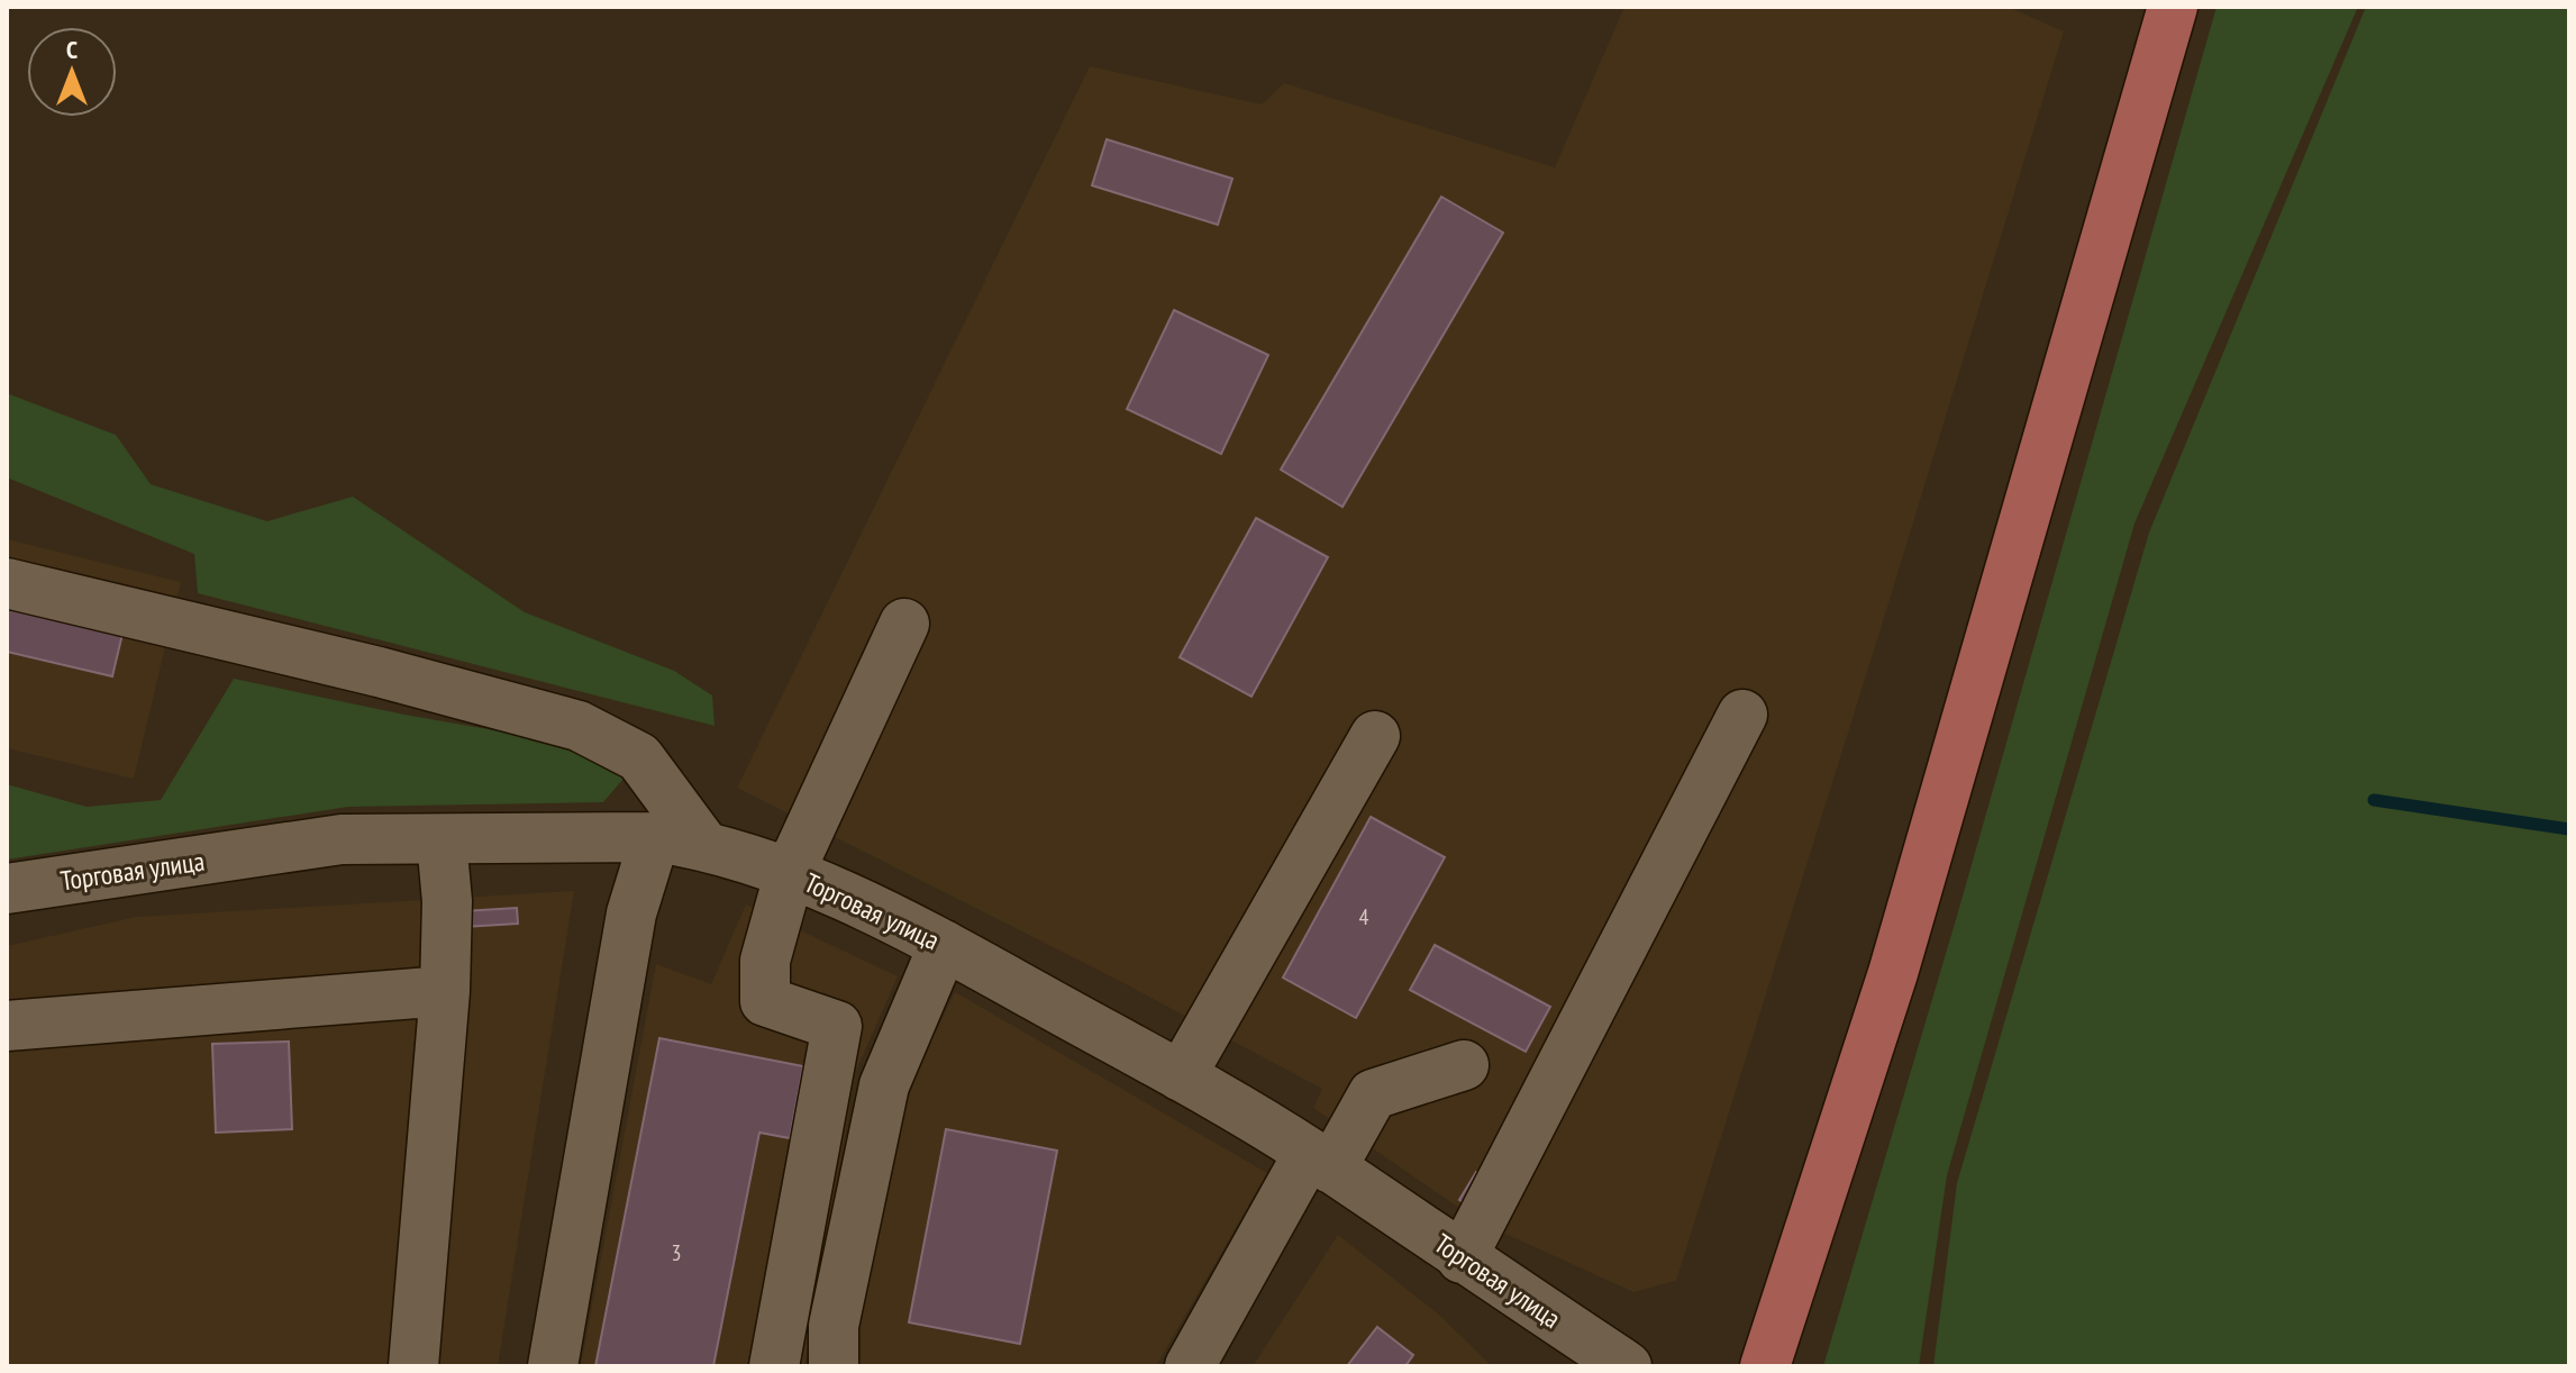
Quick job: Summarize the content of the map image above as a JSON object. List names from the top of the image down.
{
  "streets": {
    "street": ["Торговая улица"]
  },
  "house_numbers": ["4", "3"],
  "north": "top"
}
